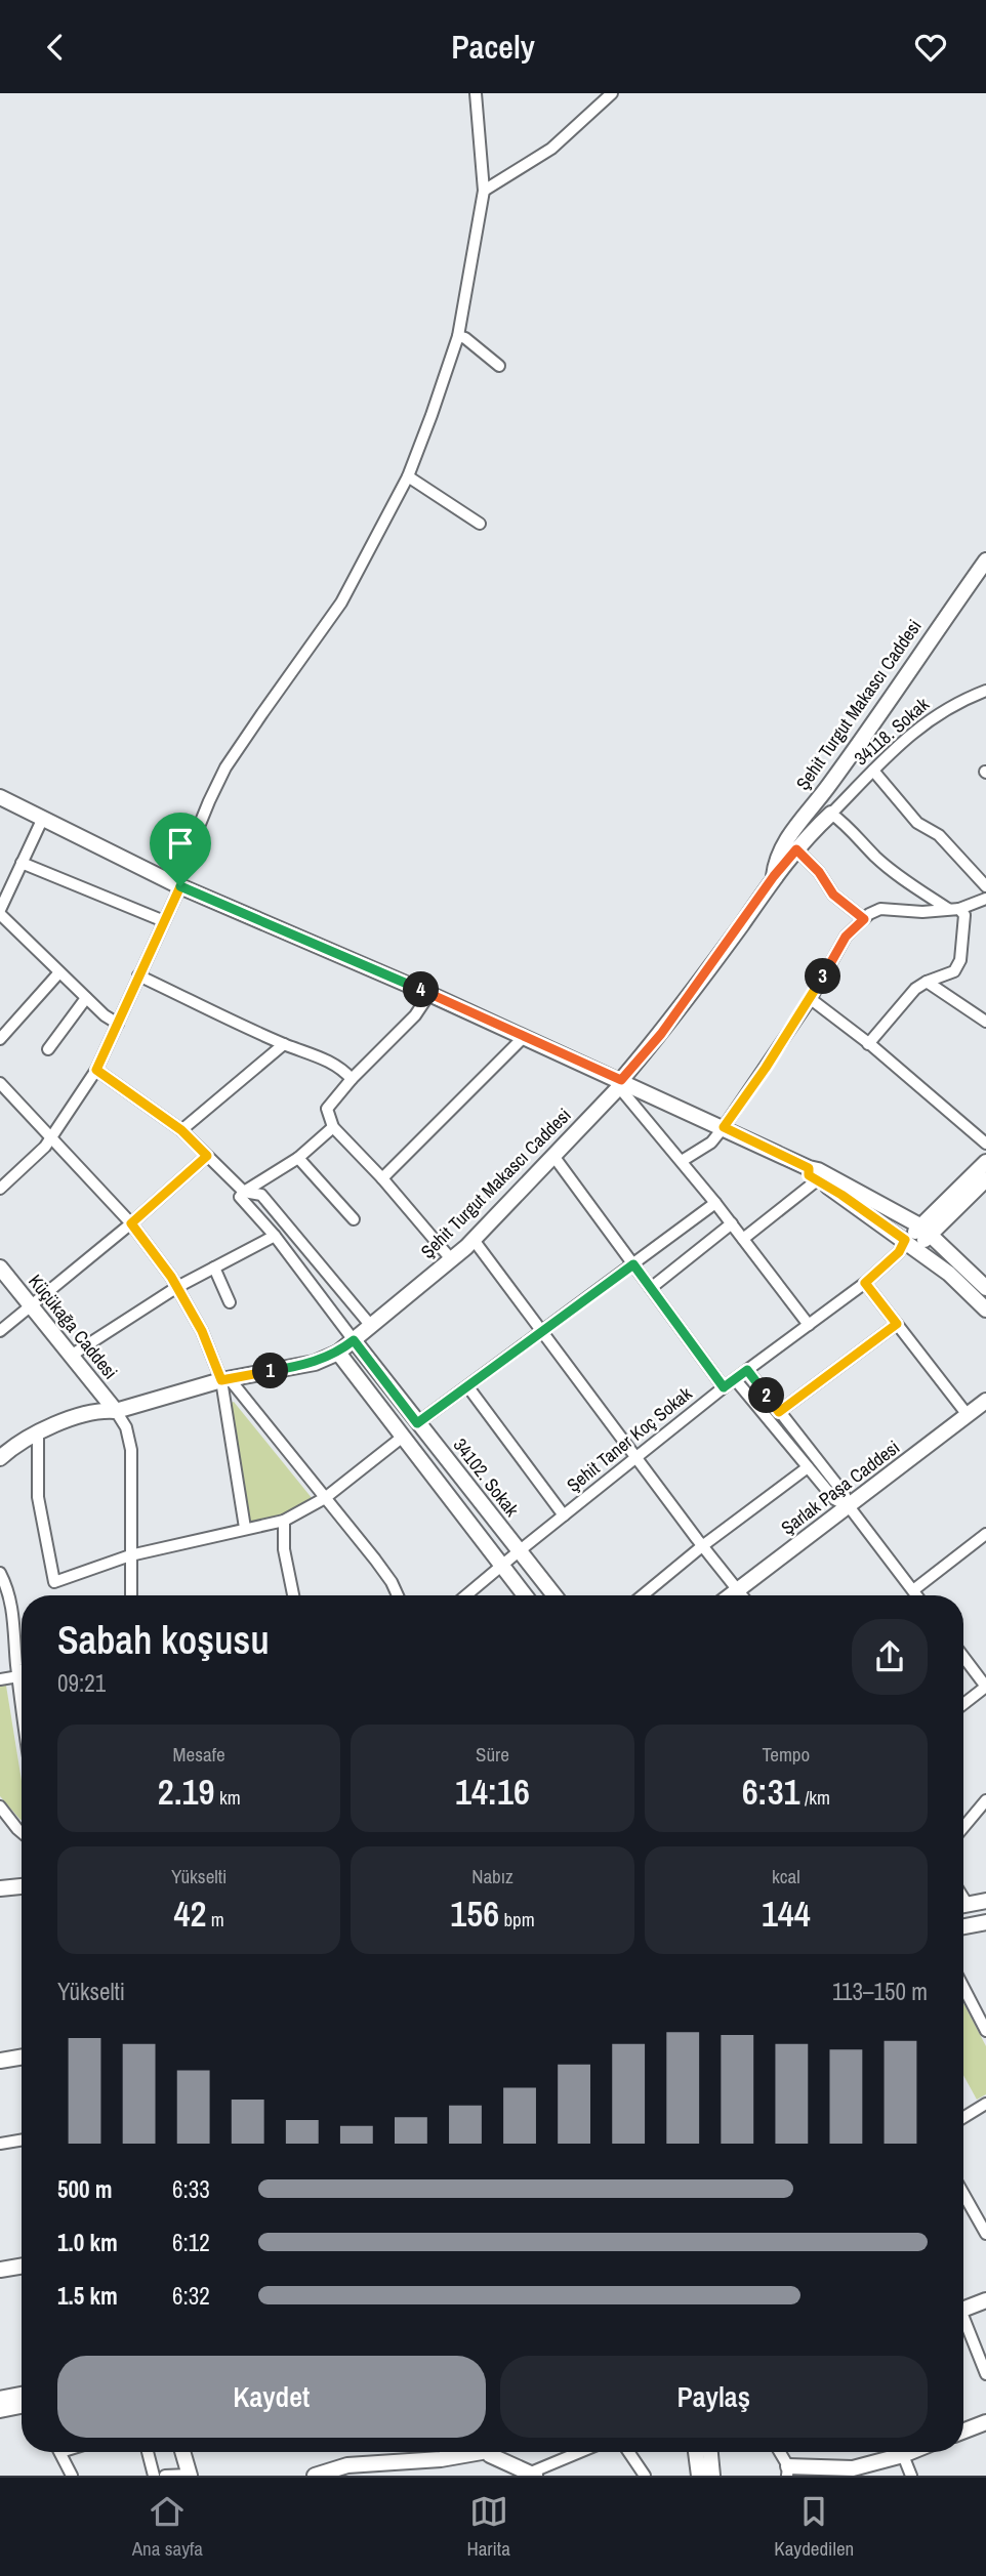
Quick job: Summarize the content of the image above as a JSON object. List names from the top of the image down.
{
  "streets": {
    "street": [
      "Şehit Turgut Makascı Caddesi",
      "34118. Sokak",
      "Küçükağa Caddesi",
      "Şehit Taner Koç Sokak",
      "34102. Sokak",
      "Şarlak Paşa Caddesi"
    ]
  },
  "crossings": [
    ["Şehit Turgut Makascı Caddesi", "34118. Sokak"],
    ["Şehit Turgut Makascı Caddesi", "Küçükağa Caddesi"],
    ["Şehit Turgut Makascı Caddesi", "34102. Sokak"],
    ["Şehit Taner Koç Sokak", "34102. Sokak"]
  ],
  "page": {
    "header": "Pacely",
    "pins": [
      "3",
      "4",
      "1",
      "2"
    ],
    "heading": ["Sabah koşusu", "09:21"],
    "stats": [
      ["Mesafe", "2.19 km"],
      ["Süre", "14:16"],
      ["Tempo", "6:31 /km"],
      ["Yükselti", "42 m"],
      ["Nabız", "156 bpm"],
      ["kcal", "144"]
    ],
    "chart": ["Yükselti", "113–150 m"],
    "list": [
      {
        "name": "500 m",
        "note": "6:33"
      },
      {
        "name": "1.0 km",
        "note": "6:12"
      },
      {
        "name": "1.5 km",
        "note": "6:32"
      }
    ],
    "buttons": ["Kaydet", "Paylaş"],
    "tabs": ["Ana sayfa", "Harita", "Kaydedilen"]
  }
}
